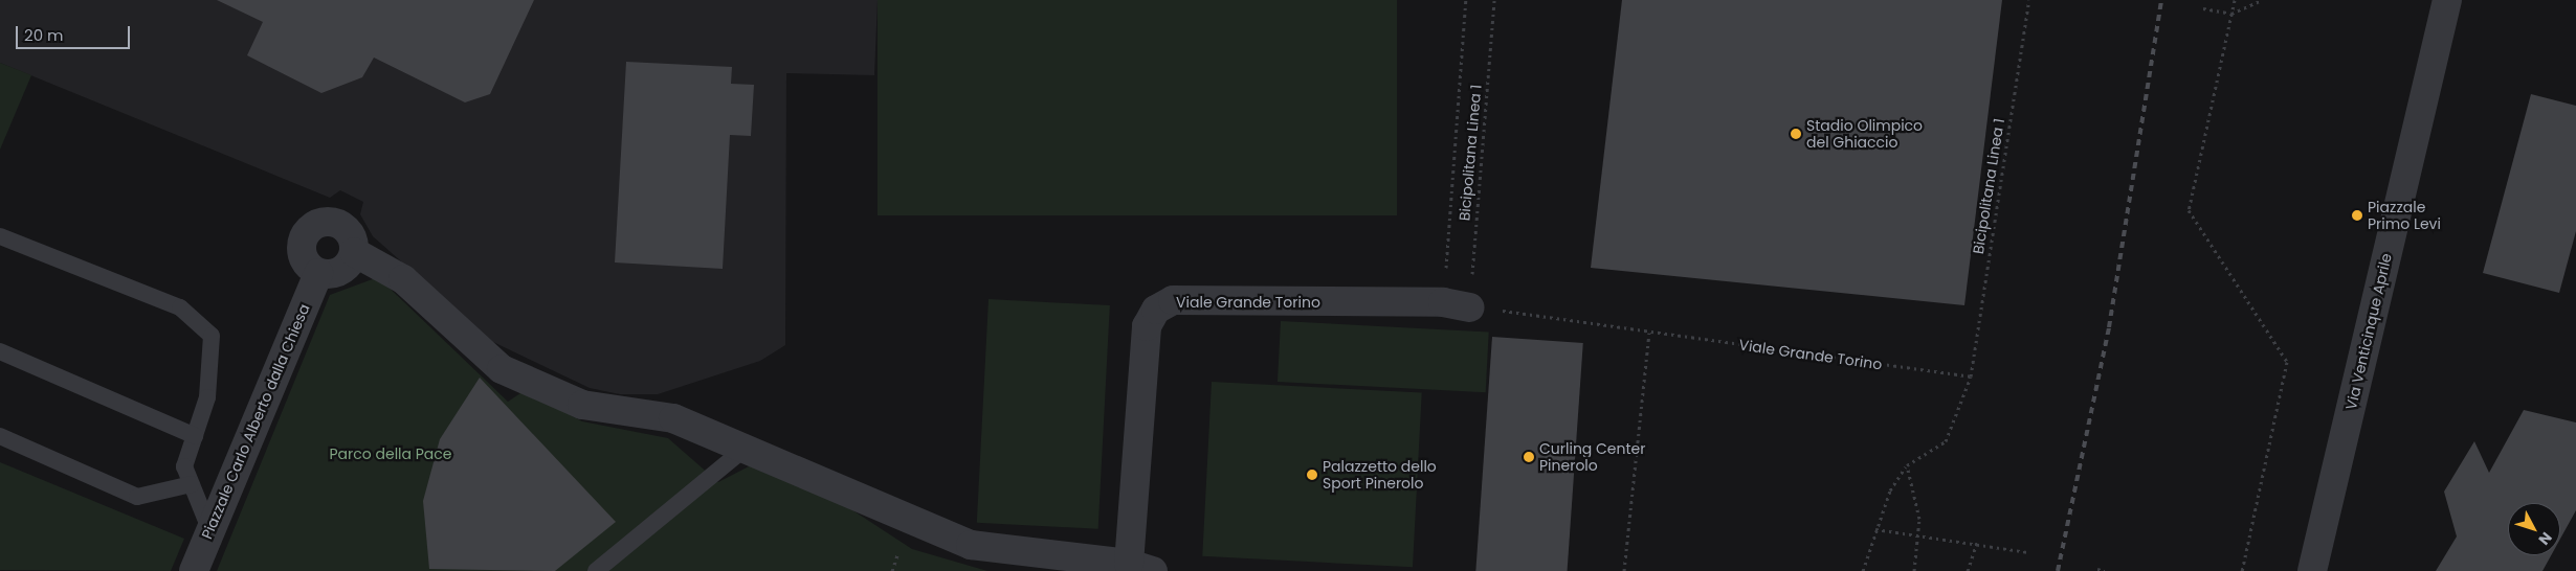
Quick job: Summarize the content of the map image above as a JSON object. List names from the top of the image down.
{
  "streets": {
    "street": ["Viale Grande Torino", "Via Venticinque Aprile", "Piazzale Carlo Alberto dalla Chiesa"],
    "path": ["Bicipolitana Linea 1"]
  },
  "crossings": [
    ["Bicipolitana Linea 1", "Viale Grande Torino"]
  ],
  "parks": ["Parco della Pace"],
  "places": [
    "Stadio Olimpico del Ghiaccio",
    "Piazzale Primo Levi",
    "Curling Center Pinerolo",
    "Palazzetto dello Sport Pinerolo"
  ],
  "scale_bar": "20 m",
  "north": "bottom right"
}
